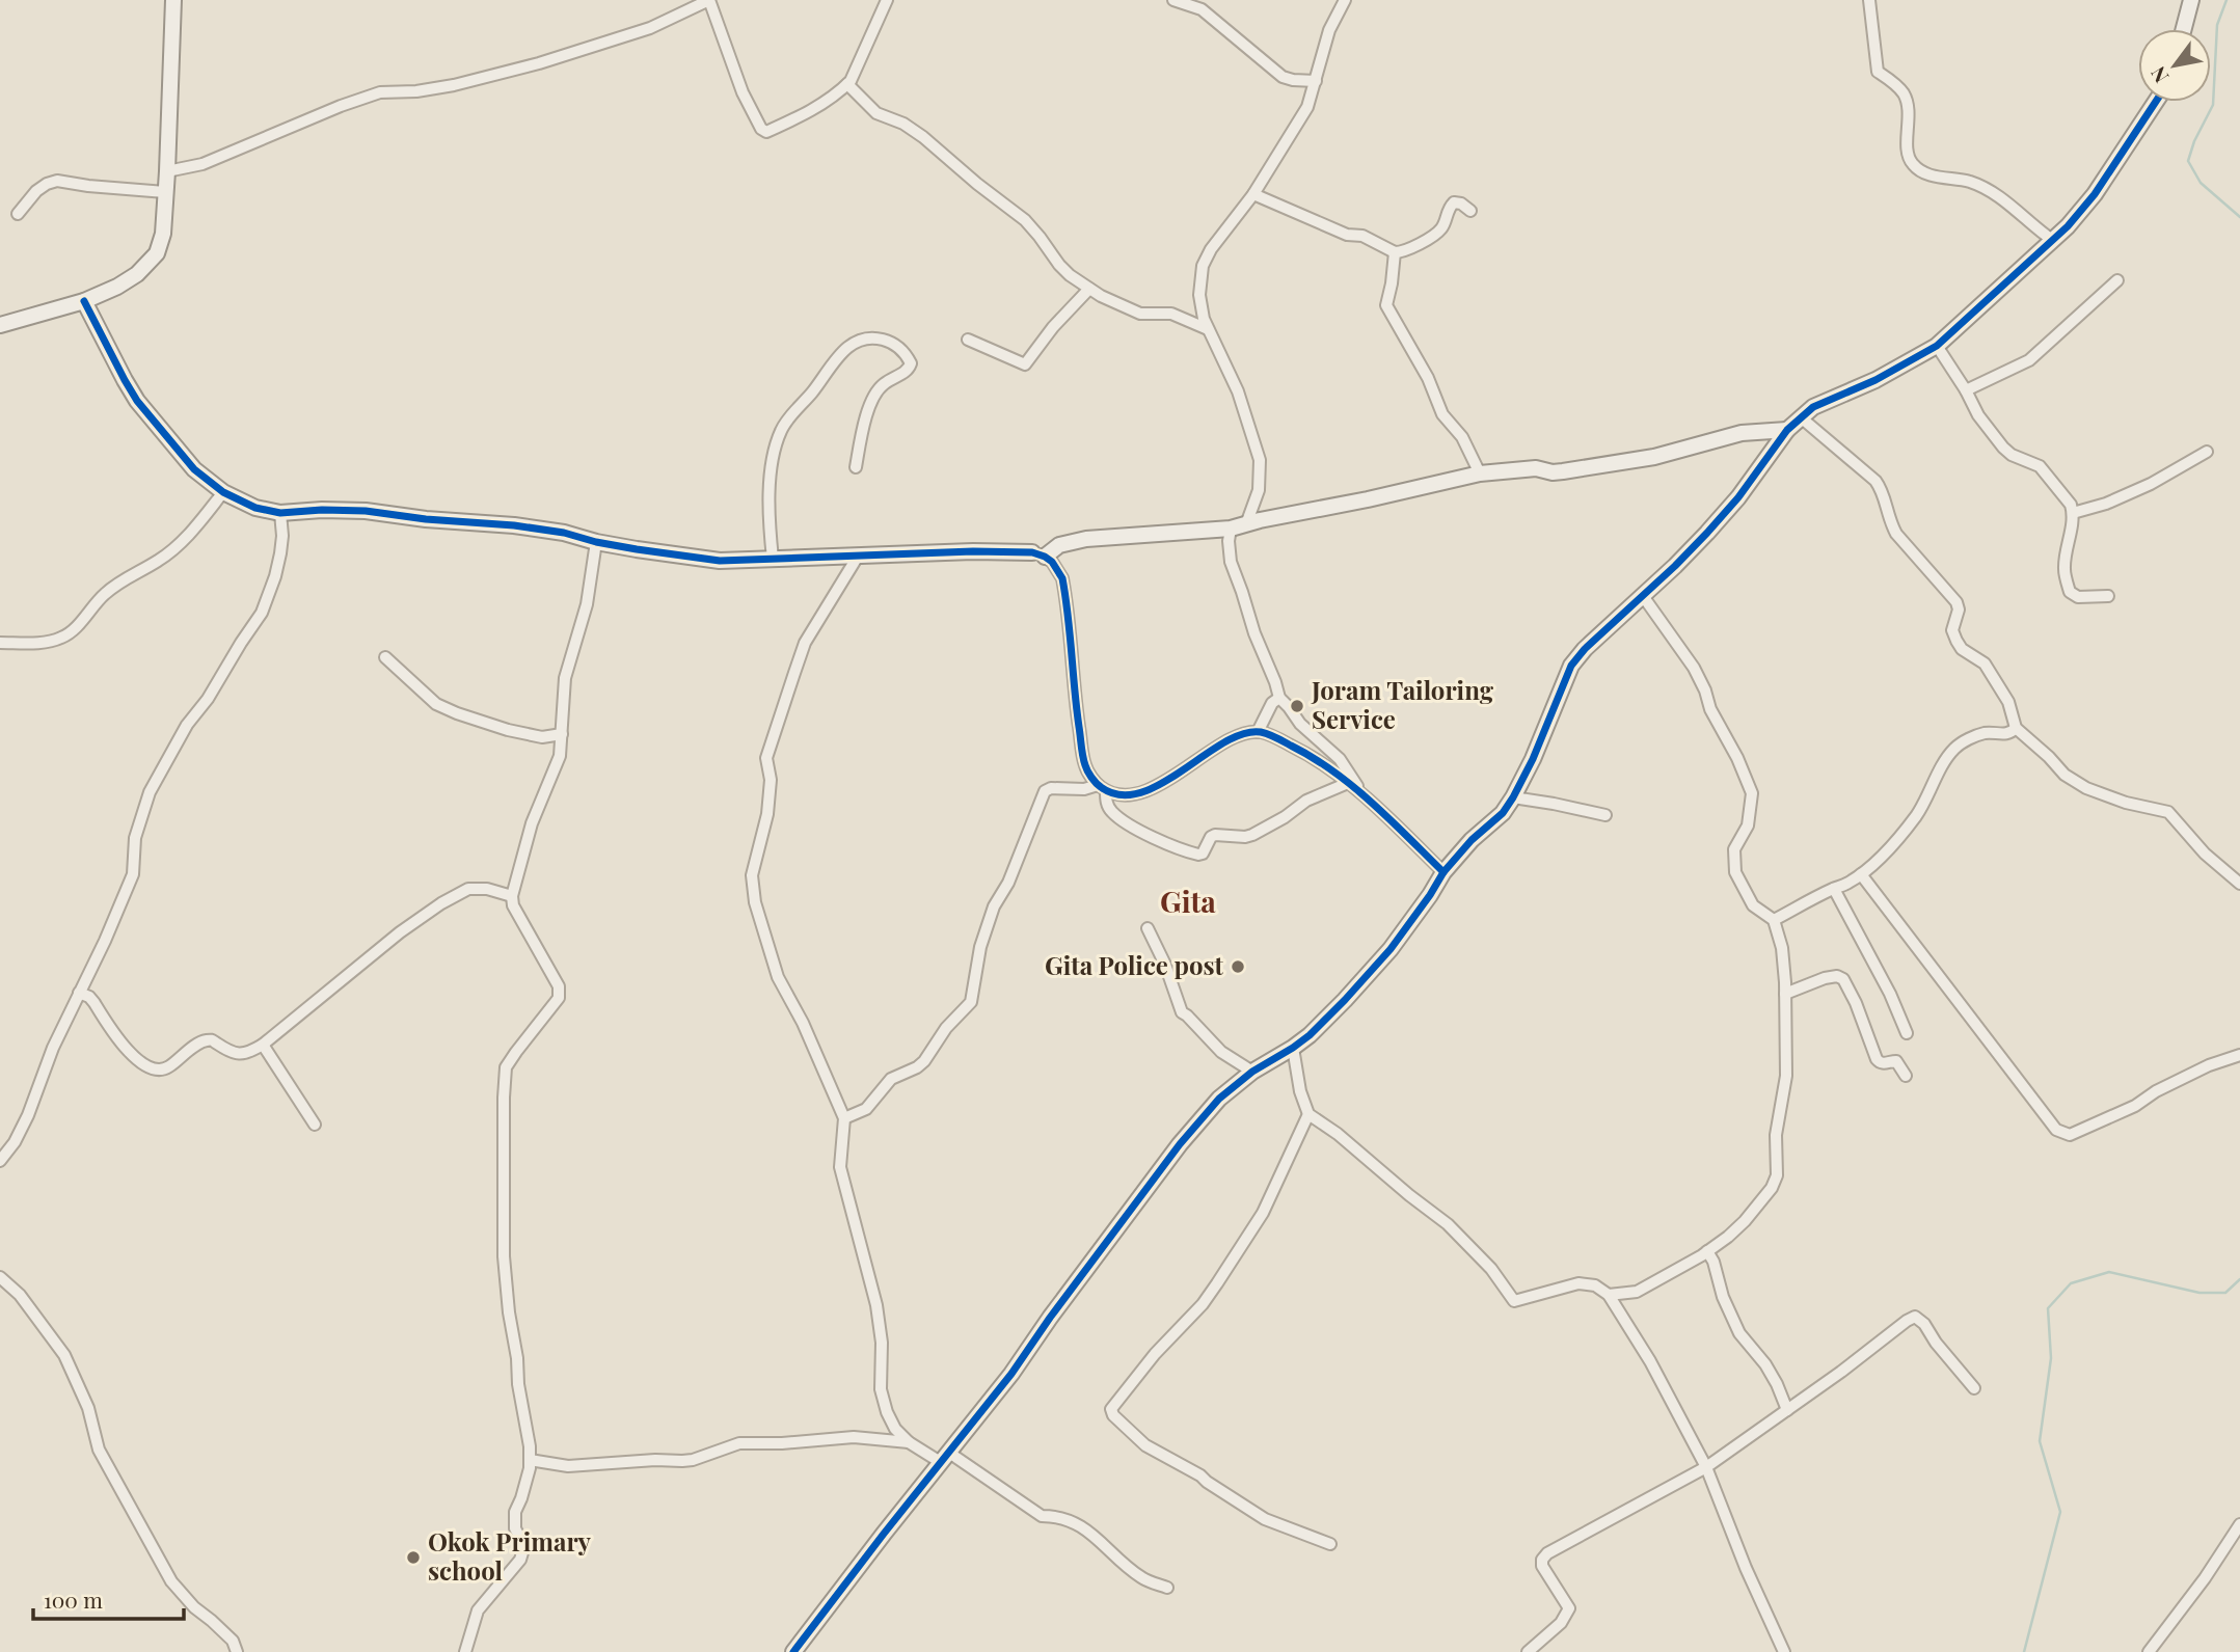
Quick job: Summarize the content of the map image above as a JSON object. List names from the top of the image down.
{
  "districts": ["Gita"],
  "places": ["Joram Tailoring Service", "Gita Police post", "Okok Primary school"],
  "scale_bar": "100 m",
  "north": "bottom left"
}
